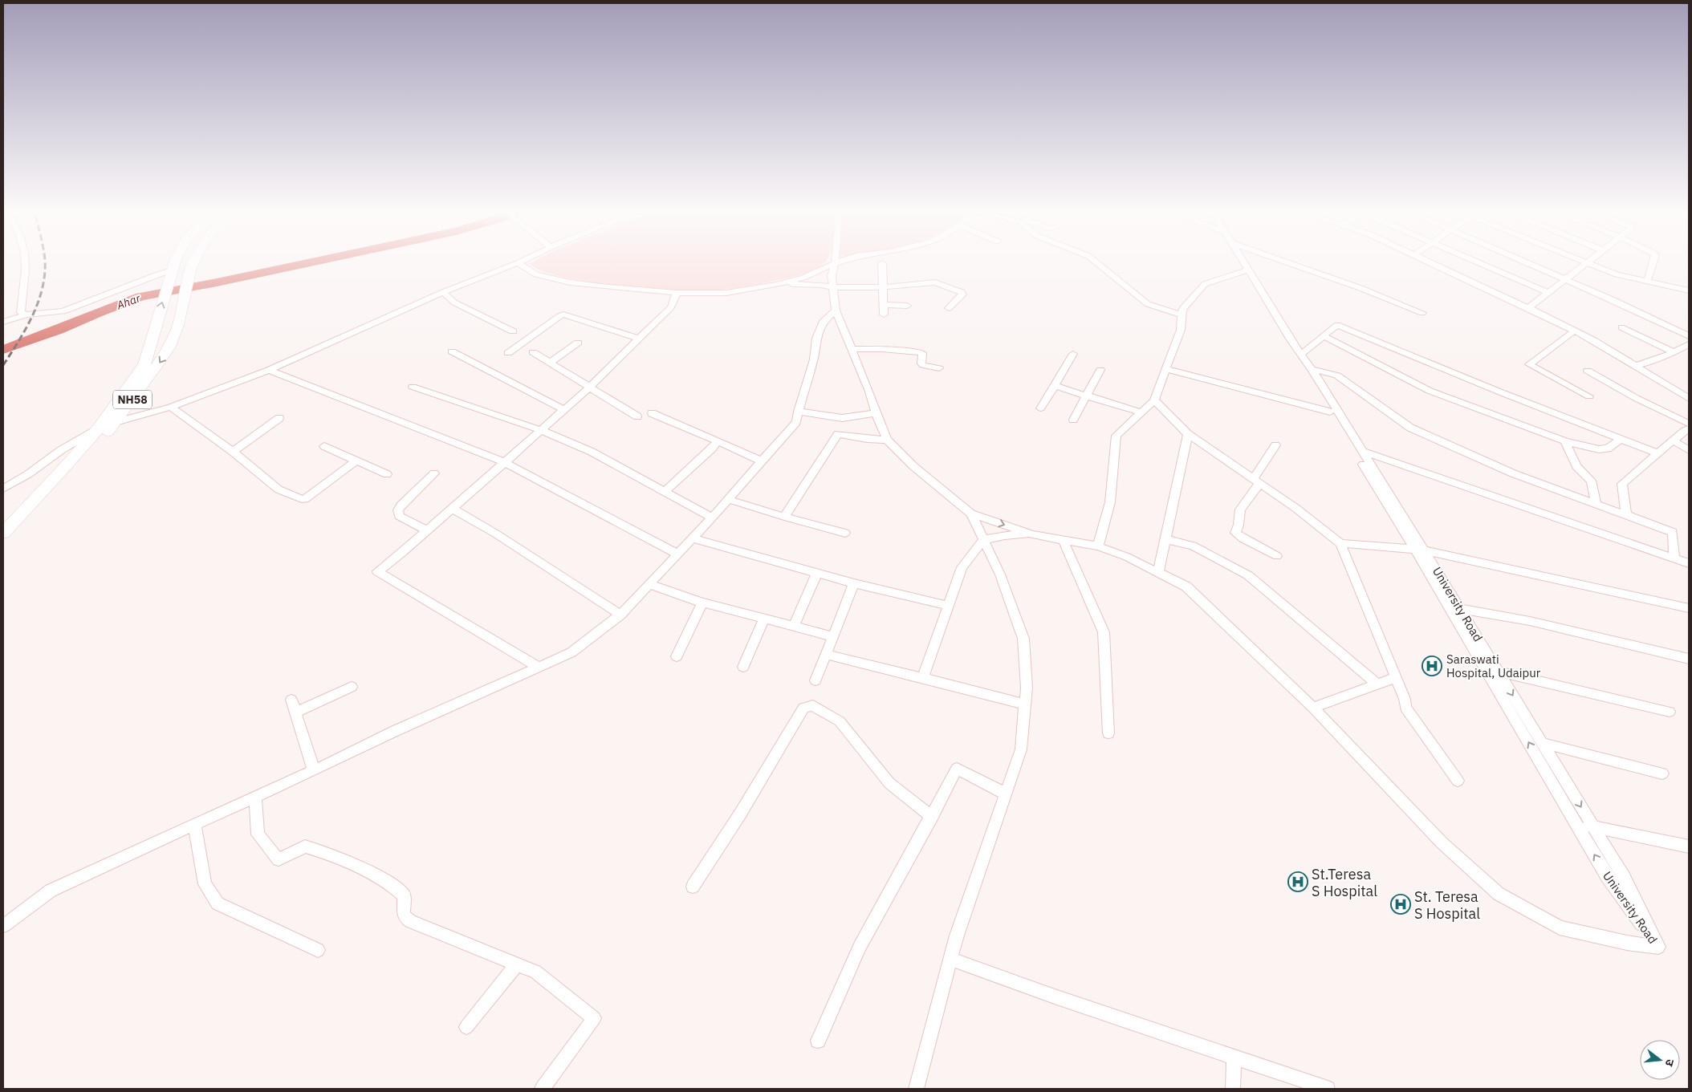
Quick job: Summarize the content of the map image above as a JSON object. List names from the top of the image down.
{
  "streets": {
    "highway": ["NH58"],
    "street": ["University Road"]
  },
  "water": ["Ahar"],
  "places": {
    "hospital": ["Saraswati Hospital, Udaipur", "St.Teresa S Hospital", "St. Teresa S Hospital"]
  },
  "north": "right"
}
